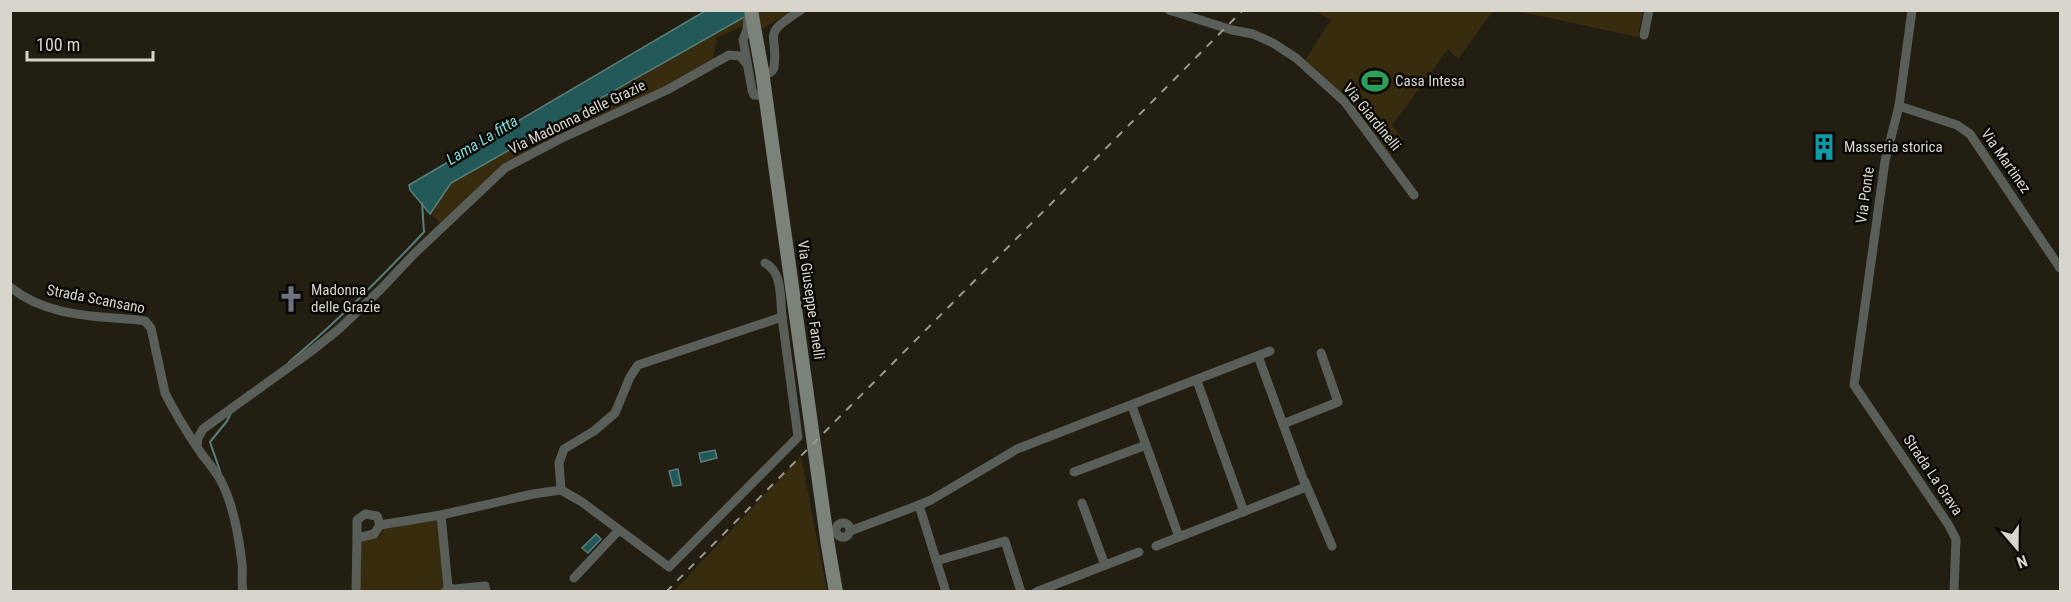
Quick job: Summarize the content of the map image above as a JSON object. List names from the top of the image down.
{
  "streets": {
    "main road": ["Via Giuseppe Fanelli"],
    "street": [
      "Via Madonna delle Grazie",
      "Via Giardinelli",
      "Via Martinez",
      "Via Ponte",
      "Strada Scansano",
      "Strada La Grava"
    ]
  },
  "crossings": [
    ["Via Martinez", "Via Ponte"],
    ["Via Ponte", "Strada La Grava"]
  ],
  "water": ["Lama La fitta"],
  "places": {
    "sports": ["Casa Intesa"],
    "building": ["Masseria storica"],
    "church": ["Madonna delle Grazie"]
  },
  "scale_bar": "100 m",
  "north": "bottom"
}
